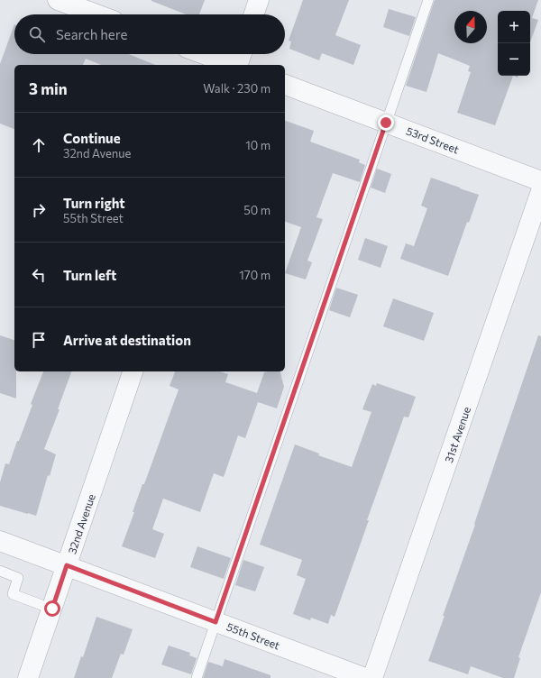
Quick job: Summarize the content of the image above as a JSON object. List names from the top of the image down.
{
  "streets": {
    "street": [
      "53rd Street",
      "31st Avenue",
      "32nd Avenue",
      "55th Street"
    ]
  },
  "crossings": [
    ["32nd Avenue", "55th Street"]
  ],
  "north": "top",
  "page": {
    "map_buttons": ["+", "−"],
    "search": "Search here",
    "heading": ["3 min", "Walk · 230 m"],
    "list": [
      ["Continue", "32nd Avenue", "10 m"],
      ["Turn right", "55th Street", "50 m"],
      ["Turn left", "170 m"],
      "Arrive at destination"
    ]
  }
}
